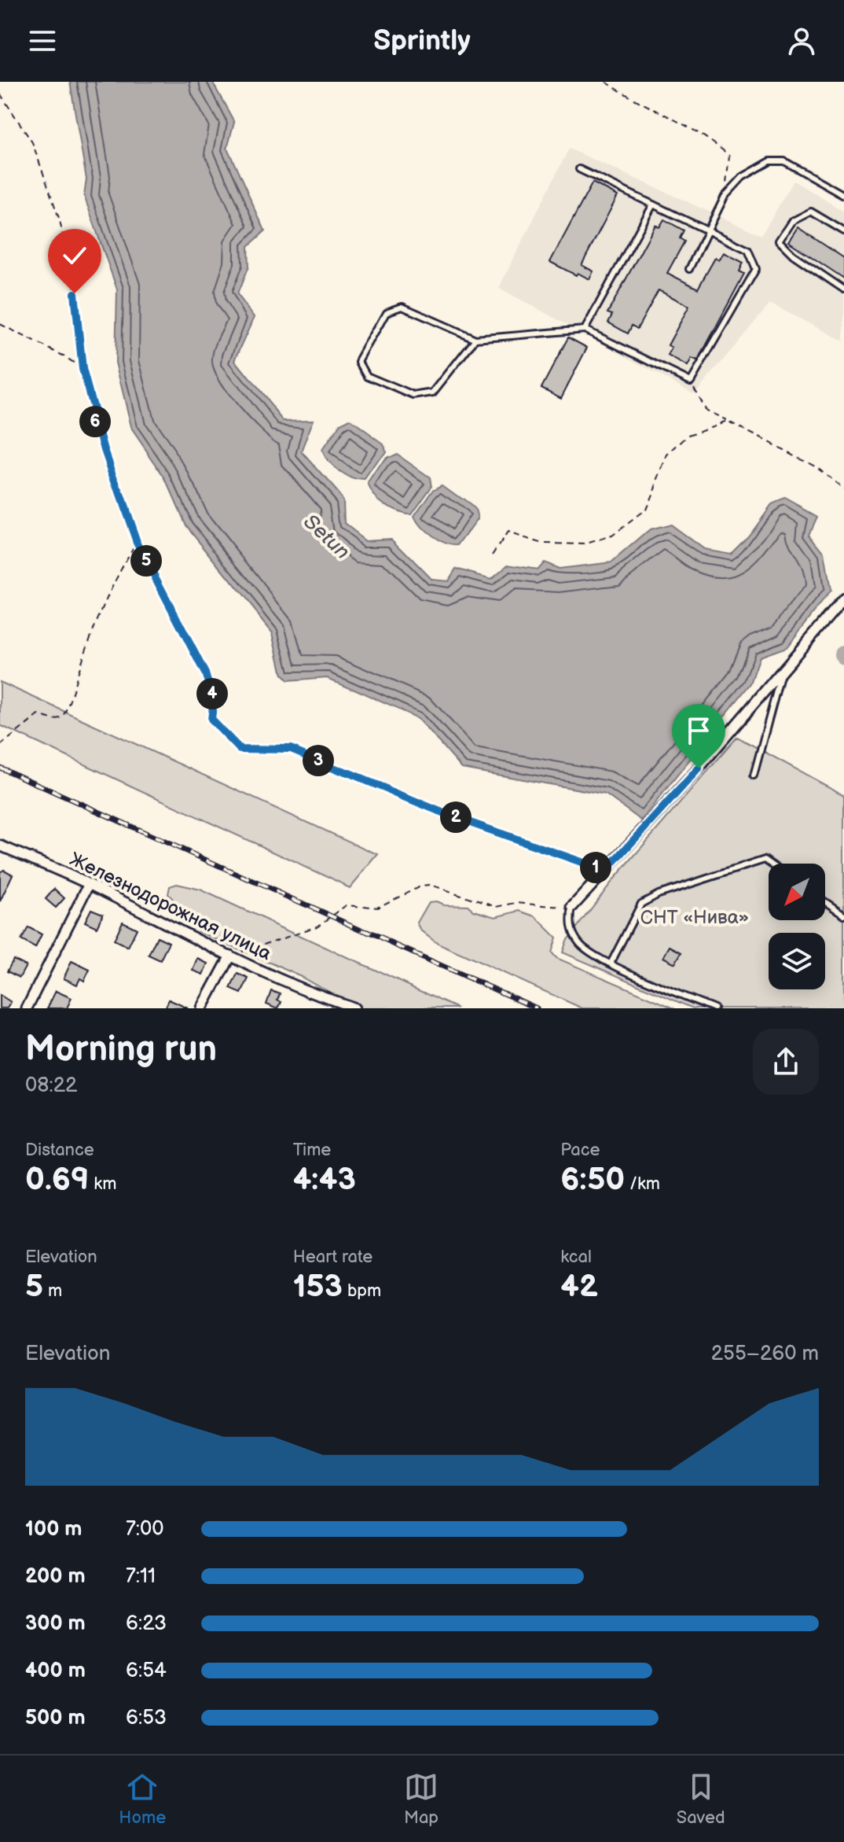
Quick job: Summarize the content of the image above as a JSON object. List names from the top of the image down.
{
  "streets": {
    "street": ["Железнодорожная улица"]
  },
  "water": ["Setun"],
  "parks": ["СНТ «Нива»"],
  "north": "bottom left",
  "page": {
    "header": "Sprintly",
    "pins": [
      "6",
      "5",
      "4",
      "3",
      "2",
      "1"
    ],
    "heading": ["Morning run", "08:22"],
    "stats": [
      ["Distance", "0.69 km"],
      ["Time", "4:43"],
      ["Pace", "6:50 /km"],
      ["Elevation", "5 m"],
      ["Heart rate", "153 bpm"],
      ["kcal", "42"]
    ],
    "chart": ["Elevation", "255–260 m"],
    "list": [
      {
        "name": "100 m",
        "note": "7:00"
      },
      {
        "name": "200 m",
        "note": "7:11"
      },
      {
        "name": "300 m",
        "note": "6:23"
      },
      {
        "name": "400 m",
        "note": "6:54"
      },
      {
        "name": "500 m",
        "note": "6:53"
      }
    ],
    "tabs": ["Home", "Map", "Saved"]
  }
}
